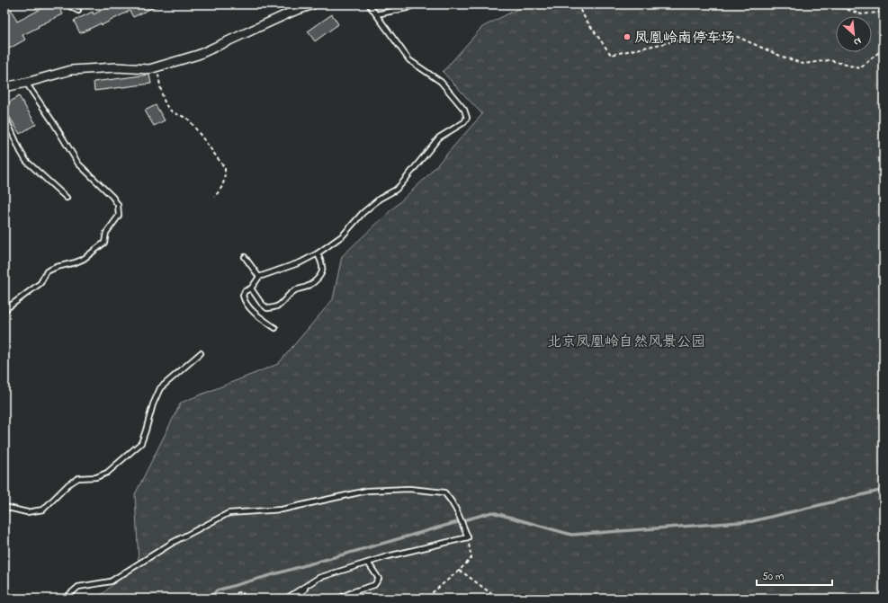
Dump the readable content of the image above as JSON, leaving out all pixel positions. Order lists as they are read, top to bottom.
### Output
{
  "parks": ["北京凤凰岭自然风景公园"],
  "places": ["凤凰岭南停车场"],
  "scale_bar": "50 m",
  "north": "bottom right"
}
